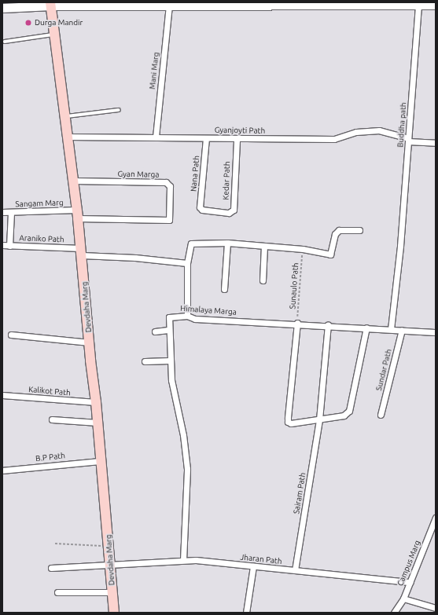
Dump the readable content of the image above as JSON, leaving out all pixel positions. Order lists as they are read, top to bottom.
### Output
{
  "streets": {
    "main road": ["Devdaha Marg"],
    "street": [
      "Mani Marg",
      "Buddha path",
      "Gyanjoyti Path",
      "Nana Path",
      "Gyan Marga",
      "Kedar Path",
      "Sangam Marg",
      "Araniko Path",
      "Himalaya Marga",
      "Sundar Path",
      "Kalikot Path",
      "B.P Path",
      "Sairam Path",
      "Jharan Path",
      "Campus Marg"
    ],
    "path": ["Sunaulo Path"]
  },
  "crossings": [
    ["Mani Marg", "Gyanjoyti Path"],
    ["Buddha path", "Gyanjoyti Path"],
    ["Buddha path", "Himalaya Marga"],
    ["Gyanjoyti Path", "Nana Path"],
    ["Gyanjoyti Path", "Kedar Path"],
    ["Gyanjoyti Path", "Devdaha Marg"],
    ["Nana Path", "Kedar Path"],
    ["Gyan Marga", "Sangam Marg"],
    ["Gyan Marga", "Devdaha Marg"],
    ["Sangam Marg", "Devdaha Marg"],
    ["Araniko Path", "Devdaha Marg"],
    ["Sunaulo Path", "Himalaya Marga"],
    ["Devdaha Marg", "Kalikot Path"],
    ["Devdaha Marg", "B.P Path"],
    ["Devdaha Marg", "Jharan Path"],
    ["Himalaya Marga", "Sundar Path"],
    ["Himalaya Marga", "Sairam Path"],
    ["Himalaya Marga", "Jharan Path"],
    ["Sairam Path", "Jharan Path"],
    ["Jharan Path", "Campus Marg"]
  ],
  "places": ["Durga Mandir"]
}
